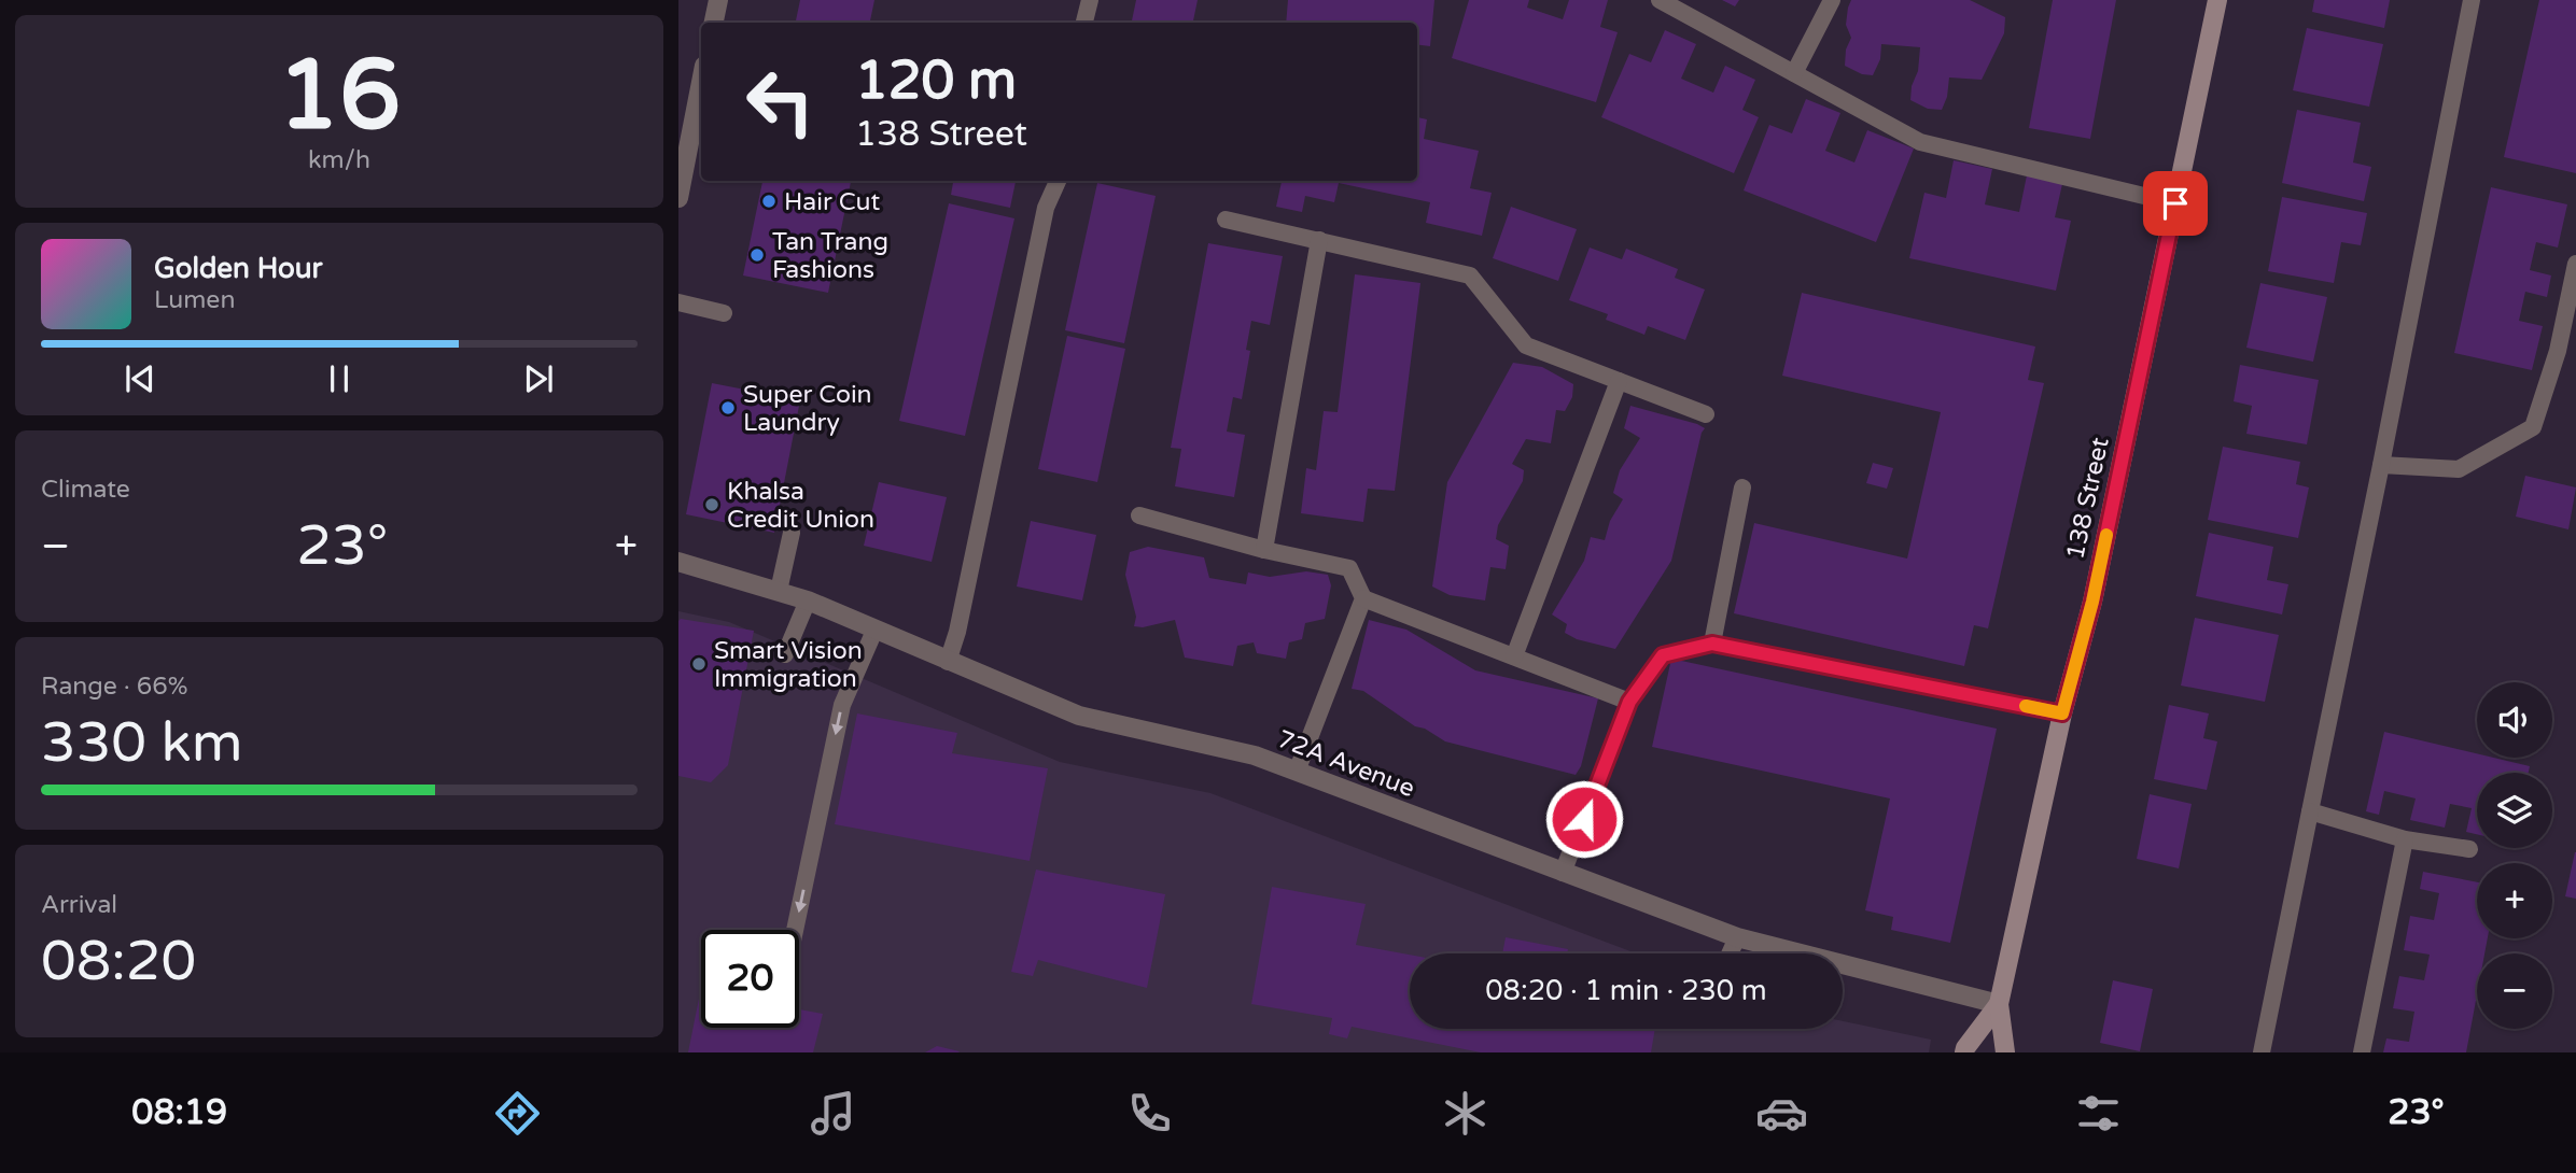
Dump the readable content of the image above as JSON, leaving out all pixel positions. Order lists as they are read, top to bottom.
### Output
{
  "streets": {
    "main road": ["138 Street"],
    "street": ["72A Avenue"]
  },
  "crossings": [
    ["138 Street", "72A Avenue"]
  ],
  "places": [
    "Hair Cut",
    "Tan Trang Fashions",
    "Super Coin Laundry",
    "Khalsa Credit Union",
    "Smart Vision Immigration"
  ],
  "page": {
    "tile": [
      ["16", "km/h"],
      "Climate",
      ["Range · 66%", "330 km"],
      ["Arrival", "08:20"]
    ],
    "turn": ["120 m", "138 Street"],
    "song": ["Golden Hour", "Lumen"],
    "heat": ["−", "23°", "+"],
    "map_buttons": ["+", "−"],
    "limit": "20",
    "trip": "08:20 · 1 min · 230 m",
    "tabs": ["08:19", "23°"]
  }
}
